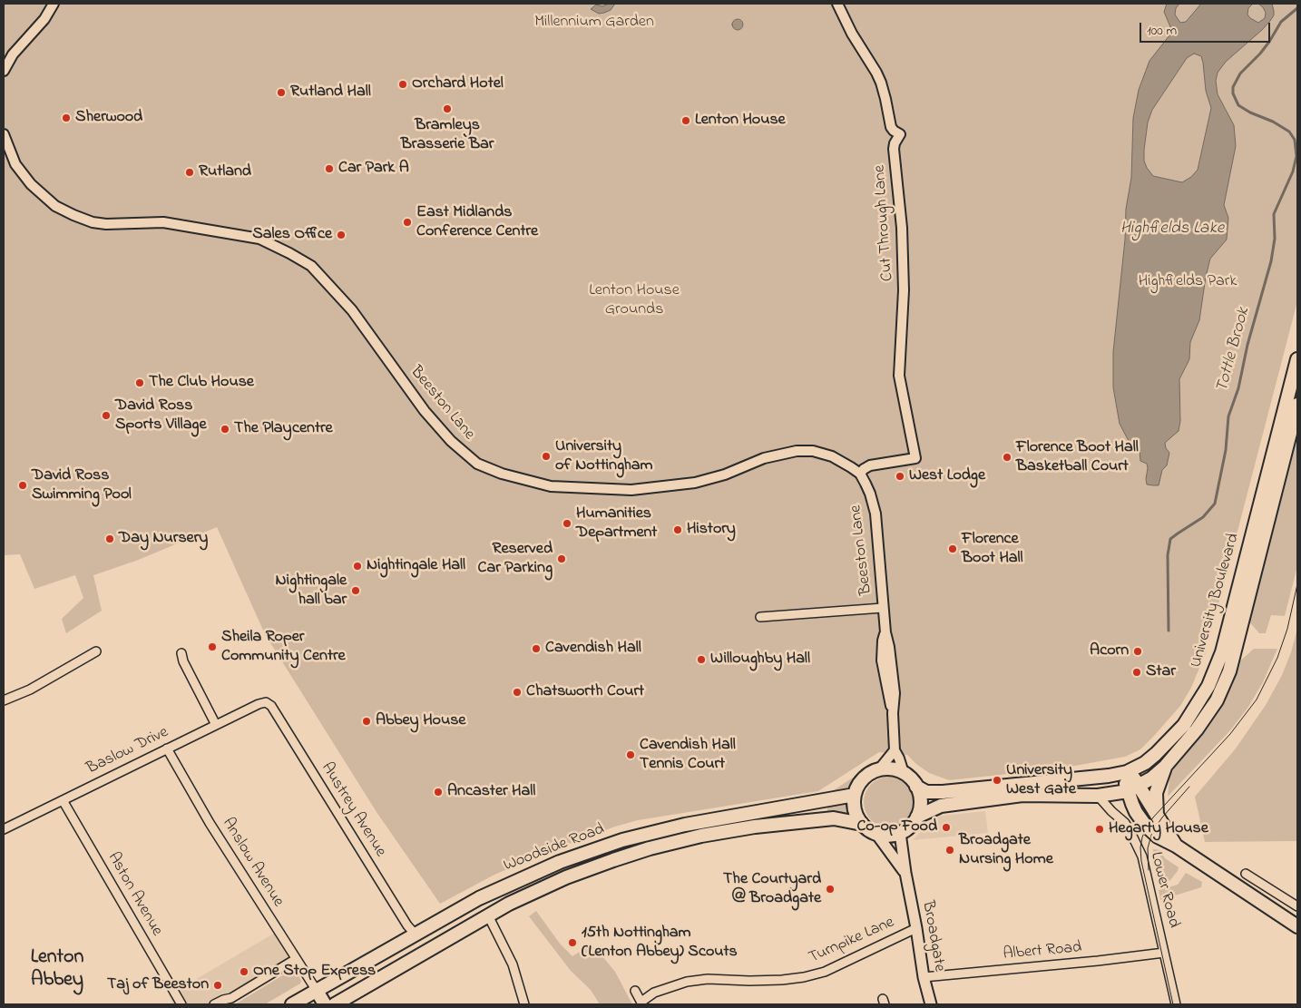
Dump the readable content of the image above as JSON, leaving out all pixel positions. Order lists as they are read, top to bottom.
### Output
{
  "streets": {
    "main road": ["University Boulevard", "Woodside Road", "Broadgate"],
    "street": [
      "Cut Through Lane",
      "Beeston Lane",
      "Baslow Drive",
      "Austrey Avenue",
      "Anslow Avenue",
      "Lower Road",
      "Aston Avenue",
      "Turnpike Lane",
      "Albert Road"
    ]
  },
  "crossings": [
    ["Cut Through Lane", "Beeston Lane"],
    ["Beeston Lane", "University Boulevard"],
    ["Beeston Lane", "Woodside Road"],
    ["Beeston Lane", "Broadgate"],
    ["University Boulevard", "Woodside Road"],
    ["University Boulevard", "Lower Road"],
    ["University Boulevard", "Broadgate"],
    ["Baslow Drive", "Austrey Avenue"],
    ["Baslow Drive", "Anslow Avenue"],
    ["Baslow Drive", "Aston Avenue"],
    ["Austrey Avenue", "Woodside Road"],
    ["Woodside Road", "Anslow Avenue"],
    ["Woodside Road", "Broadgate"],
    ["Lower Road", "Albert Road"],
    ["Broadgate", "Turnpike Lane"],
    ["Broadgate", "Albert Road"]
  ],
  "districts": ["Lenton Abbey"],
  "water": ["Highfields Lake", "Tottle Brook"],
  "parks": ["Millennium Garden", "Highfields Park", "Lenton House Grounds"],
  "places": [
    "Orchard Hotel",
    "Rutland Hall",
    "Bramleys Brasserie Bar",
    "Sherwood",
    "Lenton House",
    "Car Park A",
    "Rutland",
    "East Midlands Conference Centre",
    "Sales Office",
    "The Club House",
    "David Ross Sports Village",
    "The Playcentre",
    "University of Nottingham",
    "Florence Boot Hall Basketball Court",
    "West Lodge",
    "David Ross Swimming Pool",
    "Humanities Department",
    "History",
    "Day Nursery",
    "Florence Boot Hall",
    "Reserved Car Parking",
    "Nightingale Hall",
    "Nightingale hall bar",
    "Sheila Roper Community Centre",
    "Cavendish Hall",
    "Acorn",
    "Willoughby Hall",
    "Star",
    "Chatsworth Court",
    "Abbey House",
    "Cavendish Hall Tennis Court",
    "University West Gate",
    "Ancaster Hall",
    "Co-op Food",
    "Hegarty House",
    "Broadgate Nursing Home",
    "The Courtyard @ Broadgate",
    "15th Nottingham (Lenton Abbey) Scouts",
    "One Stop Express",
    "Taj of Beeston"
  ],
  "scale_bar": "100 m"
}
